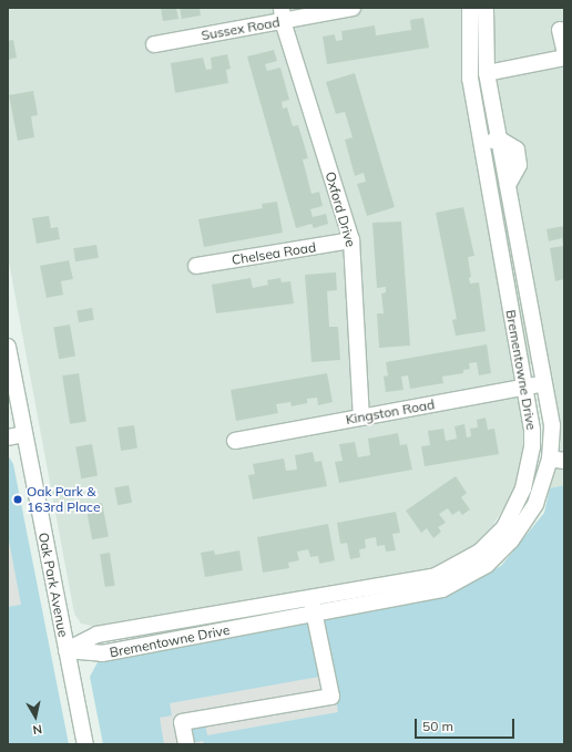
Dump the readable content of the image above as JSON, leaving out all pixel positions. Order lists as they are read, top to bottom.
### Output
{
  "streets": {
    "street": [
      "Sussex Road",
      "Oxford Drive",
      "Chelsea Road",
      "Brementowne Drive",
      "Kingston Road",
      "Oak Park Avenue"
    ]
  },
  "crossings": [
    ["Sussex Road", "Oxford Drive"],
    ["Oxford Drive", "Chelsea Road"],
    ["Oxford Drive", "Kingston Road"],
    ["Brementowne Drive", "Kingston Road"],
    ["Brementowne Drive", "Oak Park Avenue"]
  ],
  "places": ["Oak Park & 163rd Place"],
  "scale_bar": "50 m",
  "north": "bottom"
}
